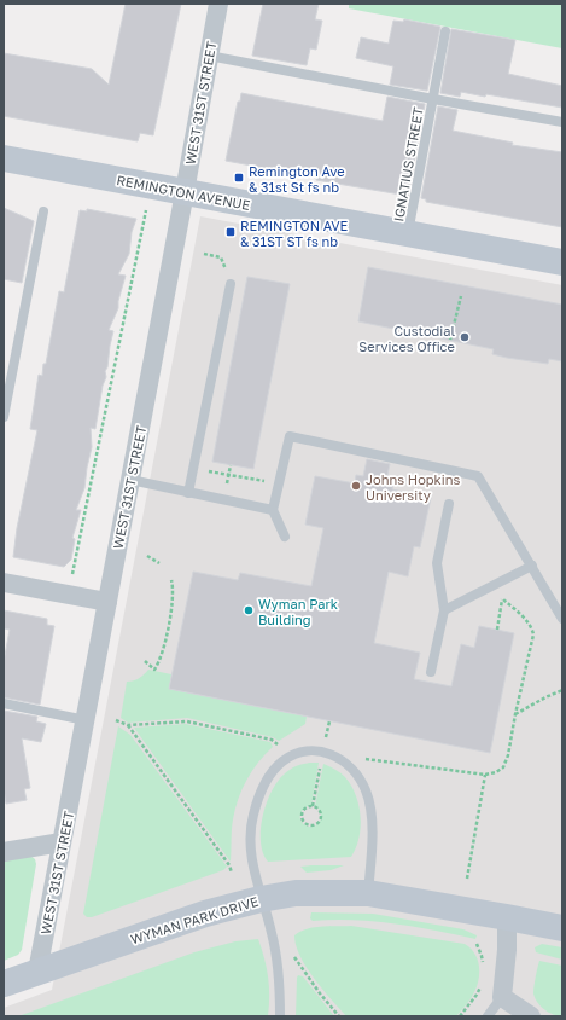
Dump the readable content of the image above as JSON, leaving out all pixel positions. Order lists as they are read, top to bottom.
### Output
{
  "streets": {
    "street": ["WEST 31ST STREET", "REMINGTON AVENUE", "WYMAN PARK DRIVE"],
    "lane": ["IGNATIUS STREET"]
  },
  "crossings": [
    ["WEST 31ST STREET", "REMINGTON AVENUE"],
    ["WEST 31ST STREET", "WYMAN PARK DRIVE"],
    ["IGNATIUS STREET", "REMINGTON AVENUE"]
  ],
  "places": {
    "transit": ["Remington Ave & 31st St fs nb", "REMINGTON AVE & 31ST ST fs nb"],
    "other": ["Custodial Services Office", "Johns Hopkins University", "Wyman Park Building"]
  }
}
